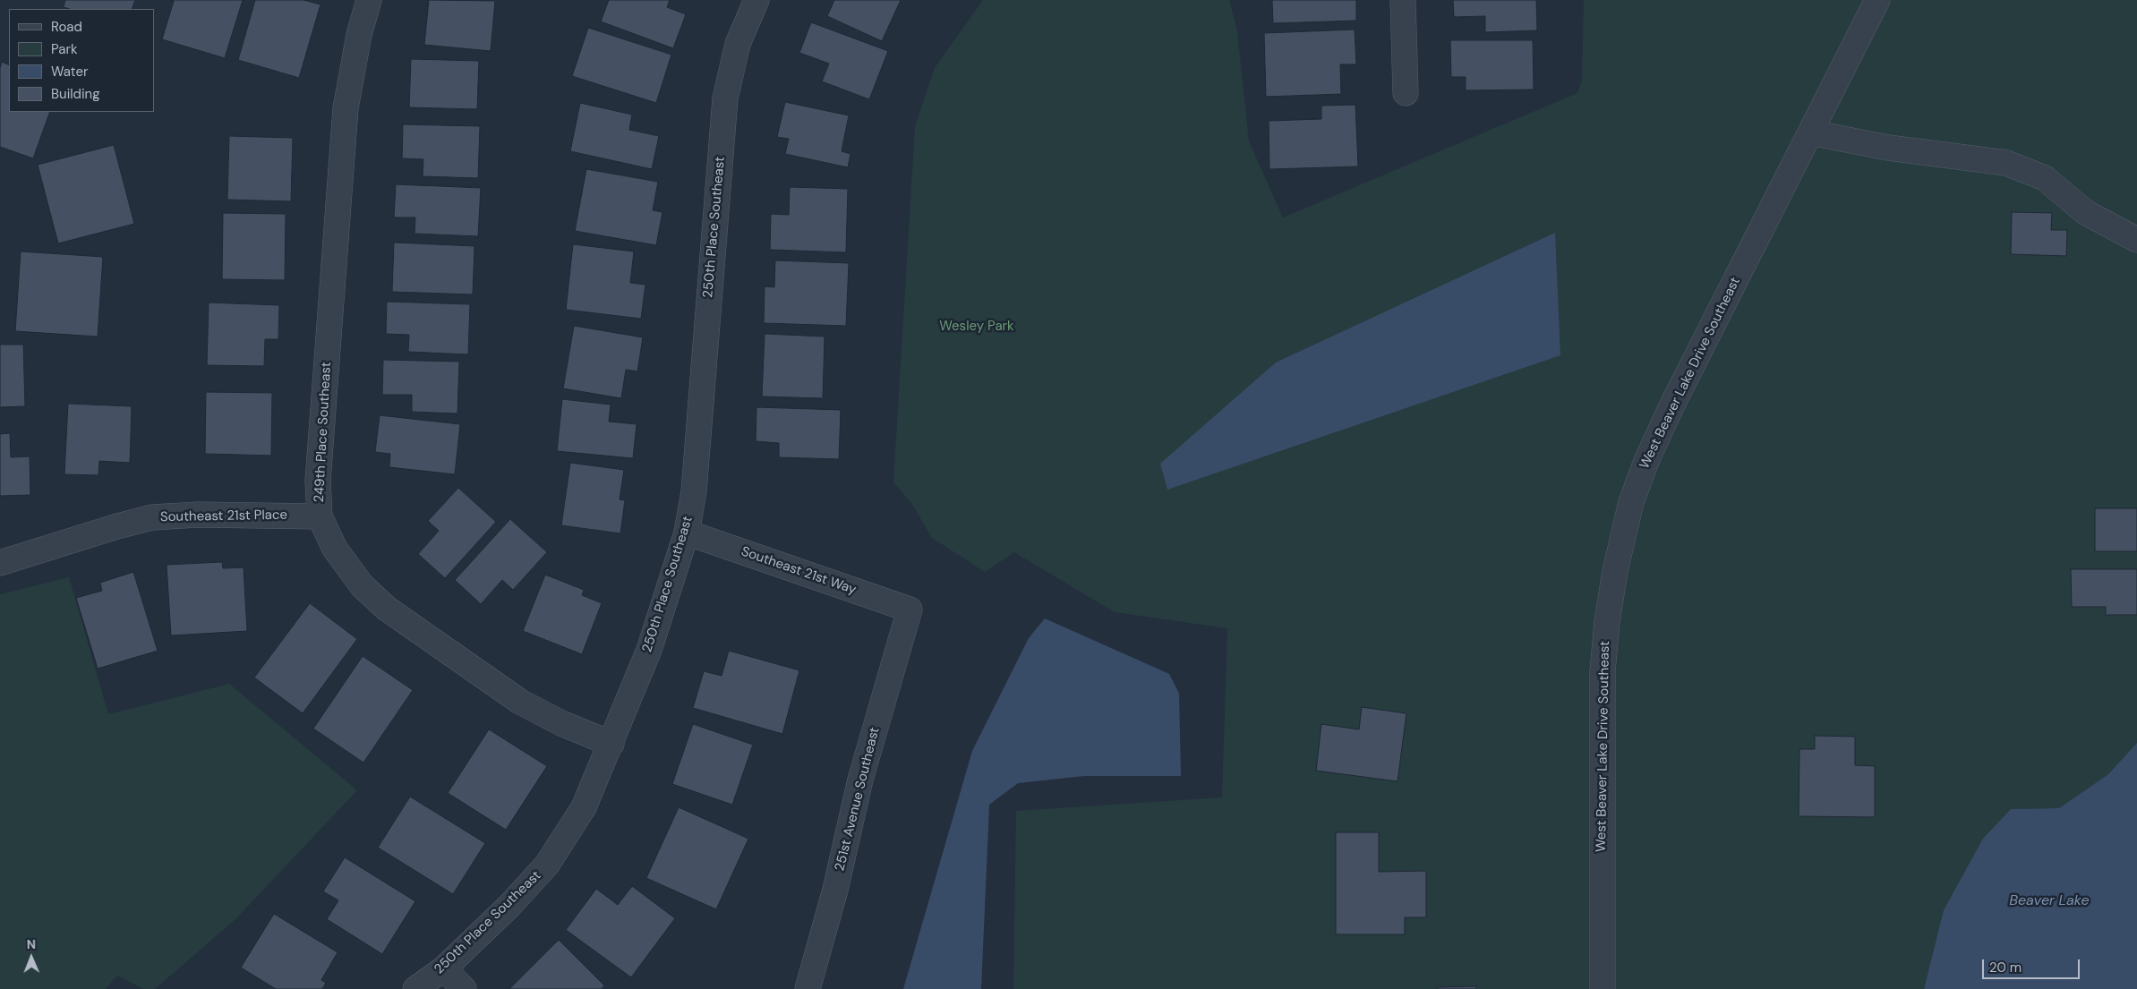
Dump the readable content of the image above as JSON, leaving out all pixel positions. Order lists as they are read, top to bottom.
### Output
{
  "streets": {
    "street": [
      "250th Place Southeast",
      "West Beaver Lake Drive Southeast",
      "249th Place Southeast",
      "Southeast 21st Place",
      "Southeast 21st Way",
      "251st Avenue Southeast"
    ]
  },
  "crossings": [
    ["250th Place Southeast", "249th Place Southeast"],
    ["250th Place Southeast", "Southeast 21st Way"],
    ["249th Place Southeast", "Southeast 21st Place"],
    ["Southeast 21st Way", "251st Avenue Southeast"]
  ],
  "water": ["Beaver Lake"],
  "parks": ["Wesley Park"],
  "legend": [
    "Road",
    "Park",
    "Water",
    "Building"
  ],
  "scale_bar": "20 m",
  "north": "top"
}
